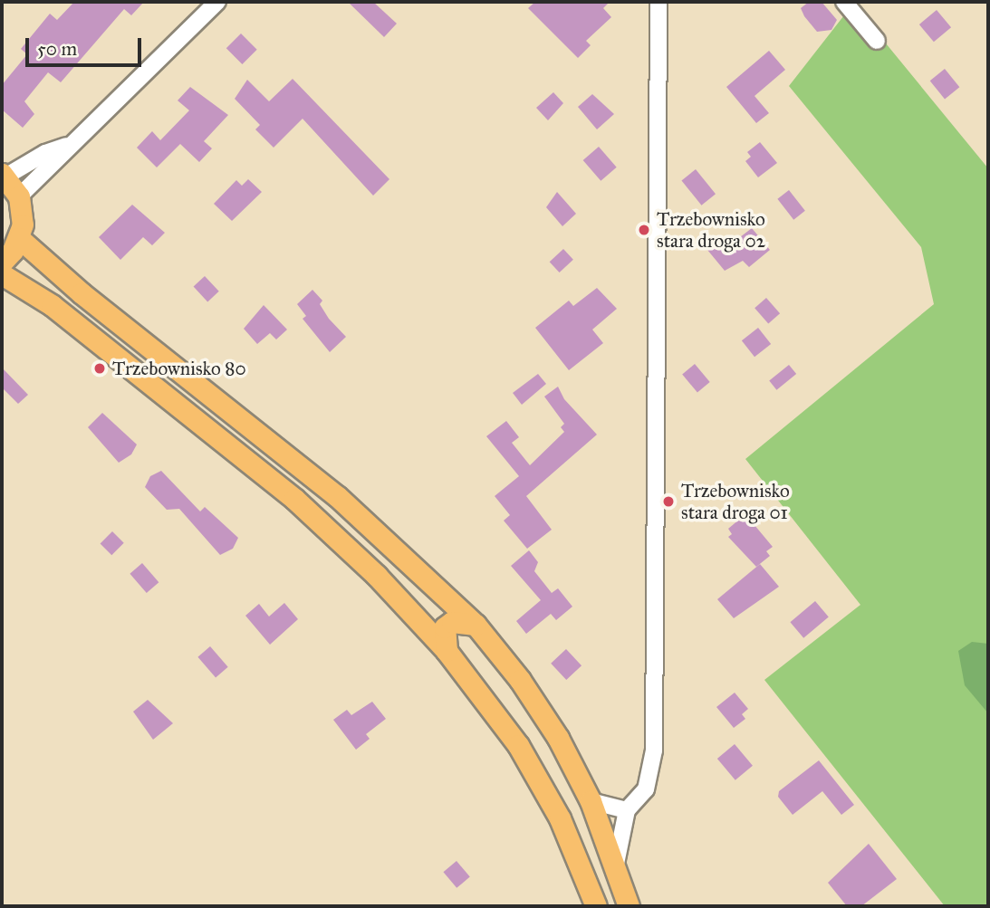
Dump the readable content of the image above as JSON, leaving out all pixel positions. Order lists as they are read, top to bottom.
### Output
{
  "places": ["Trzebownisko stara droga 02", "Trzebownisko 80", "Trzebownisko stara droga 01"],
  "scale_bar": "50 m"
}
